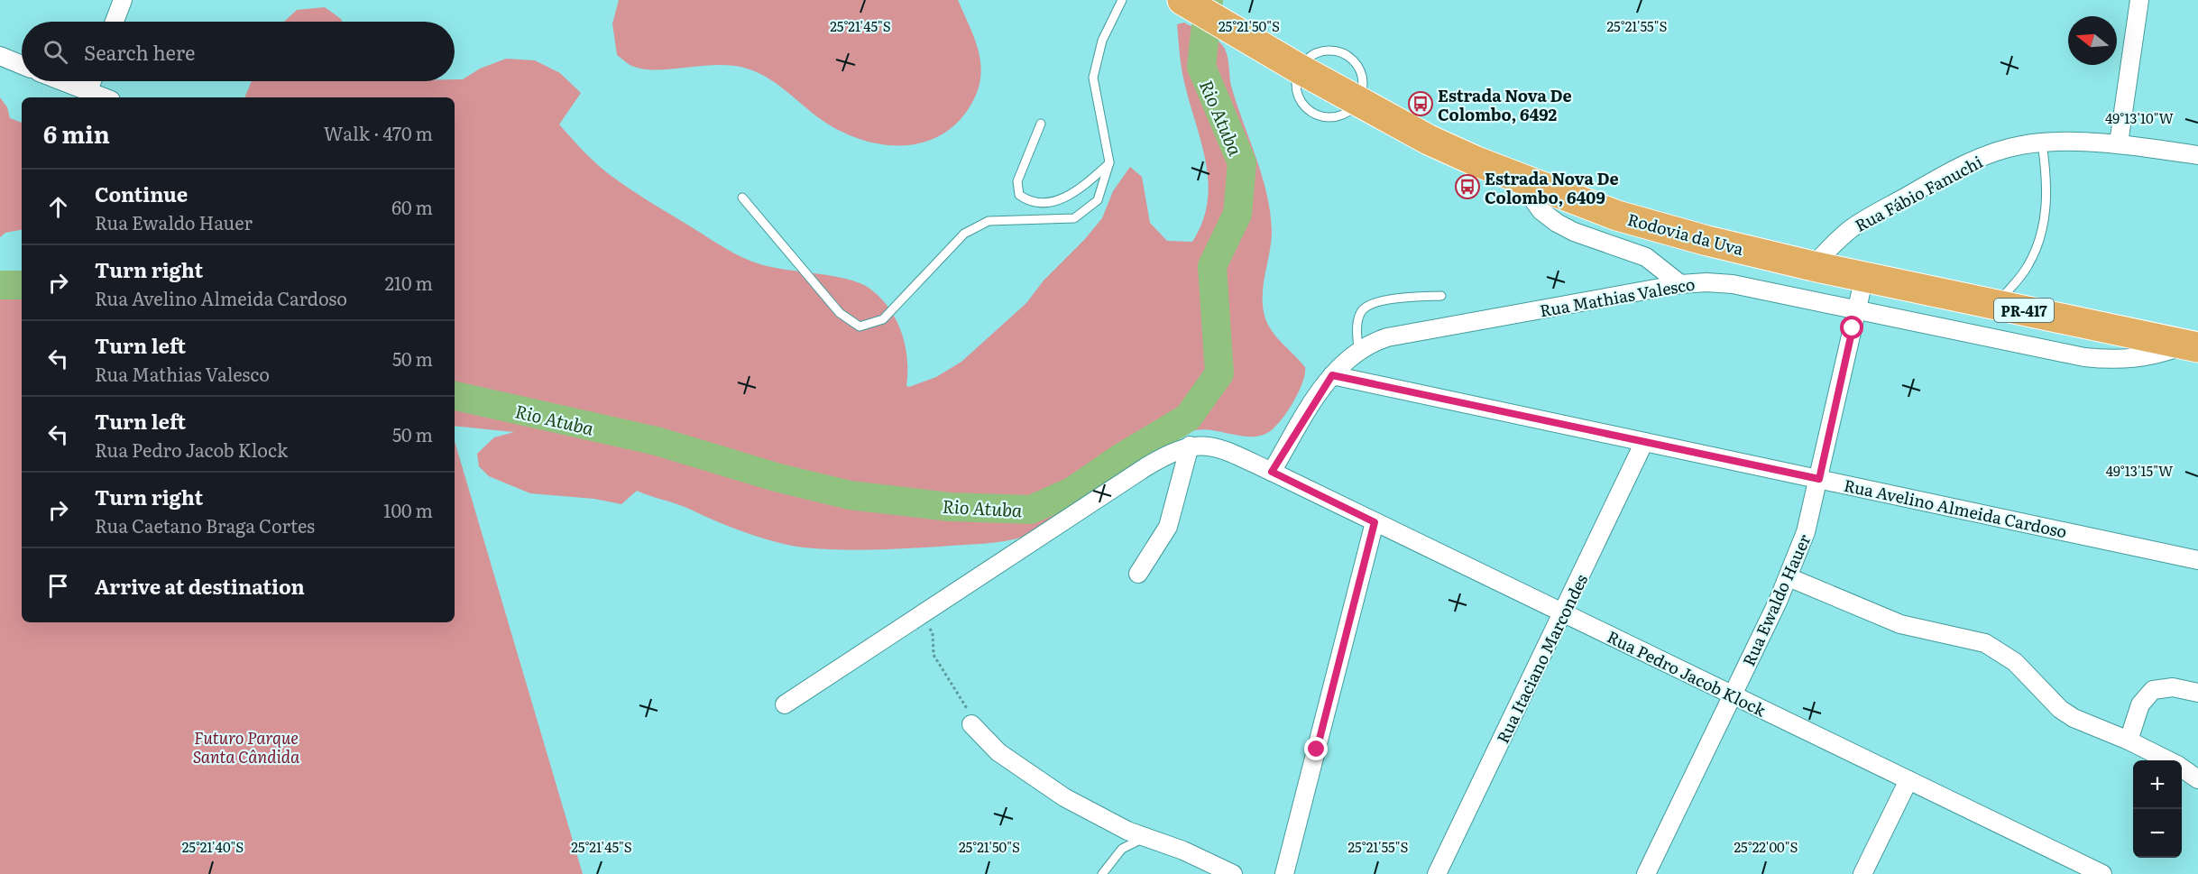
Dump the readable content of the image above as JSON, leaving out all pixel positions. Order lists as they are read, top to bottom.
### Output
{
  "streets": {
    "highway": ["Rodovia da Uva", "PR-417"],
    "street": [
      "Rua Fábio Fanuchi",
      "Rua Mathias Valesco",
      "Rua Avelino Almeida Cardoso",
      "Rua Ewaldo Hauer",
      "Rua Itaciano Marcondes",
      "Rua Pedro Jacob Klock"
    ]
  },
  "crossings": [
    ["Rua Fábio Fanuchi", "Rodovia da Uva"],
    ["Rodovia da Uva", "Rua Mathias Valesco"],
    ["Rodovia da Uva", "Rua Ewaldo Hauer"],
    ["Rua Mathias Valesco", "Rua Avelino Almeida Cardoso"],
    ["Rua Mathias Valesco", "Rua Ewaldo Hauer"],
    ["Rua Mathias Valesco", "Rua Pedro Jacob Klock"],
    ["Rua Avelino Almeida Cardoso", "Rua Ewaldo Hauer"],
    ["Rua Avelino Almeida Cardoso", "Rua Itaciano Marcondes"],
    ["Rua Ewaldo Hauer", "Rua Pedro Jacob Klock"],
    ["Rua Itaciano Marcondes", "Rua Pedro Jacob Klock"]
  ],
  "water": ["Rio Atuba"],
  "parks": ["Futuro Parque Santa Cândida"],
  "places": {
    "bus stop": ["Estrada Nova De Colombo, 6492", "Estrada Nova De Colombo, 6409"]
  },
  "north": "left",
  "page": {
    "search": "Search here",
    "heading": ["6 min", "Walk · 470 m"],
    "list": [
      ["Continue", "Rua Ewaldo Hauer", "60 m"],
      ["Turn right", "Rua Avelino Almeida Cardoso", "210 m"],
      ["Turn left", "Rua Mathias Valesco", "50 m"],
      ["Turn left", "Rua Pedro Jacob Klock", "50 m"],
      ["Turn right", "Rua Caetano Braga Cortes", "100 m"],
      "Arrive at destination"
    ],
    "map_buttons": ["+", "−"]
  },
  "coordinates": [
    "25°21'45\"S",
    "25°21'50\"S",
    "25°21'55\"S",
    "49°13'10\"W",
    "49°13'15\"W",
    "25°21'40\"S",
    "25°22'00\"S"
  ]
}
